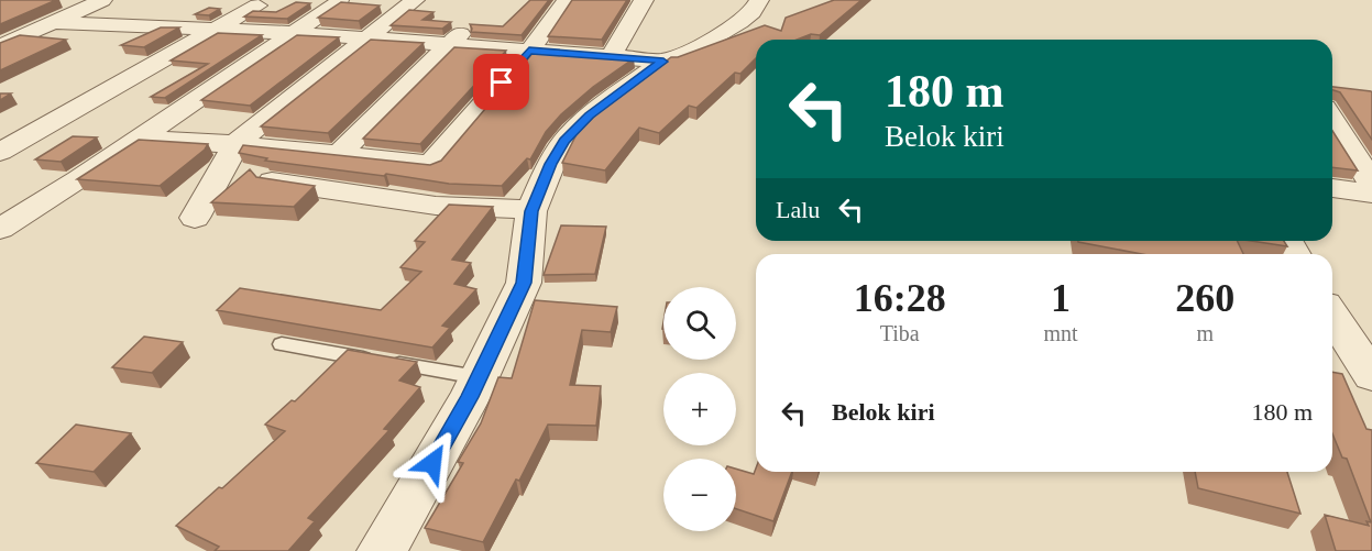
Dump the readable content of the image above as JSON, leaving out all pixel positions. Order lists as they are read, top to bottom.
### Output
{
  "page": {
    "turn": ["180 m", "Belok kiri"],
    "then": "Lalu",
    "eta": [
      "16:28",
      "Tiba",
      "1",
      "mnt",
      "260",
      "m"
    ],
    "map_buttons": ["+", "−"],
    "list": [
      {
        "name": "Belok kiri",
        "value": "180 m"
      }
    ]
  }
}
